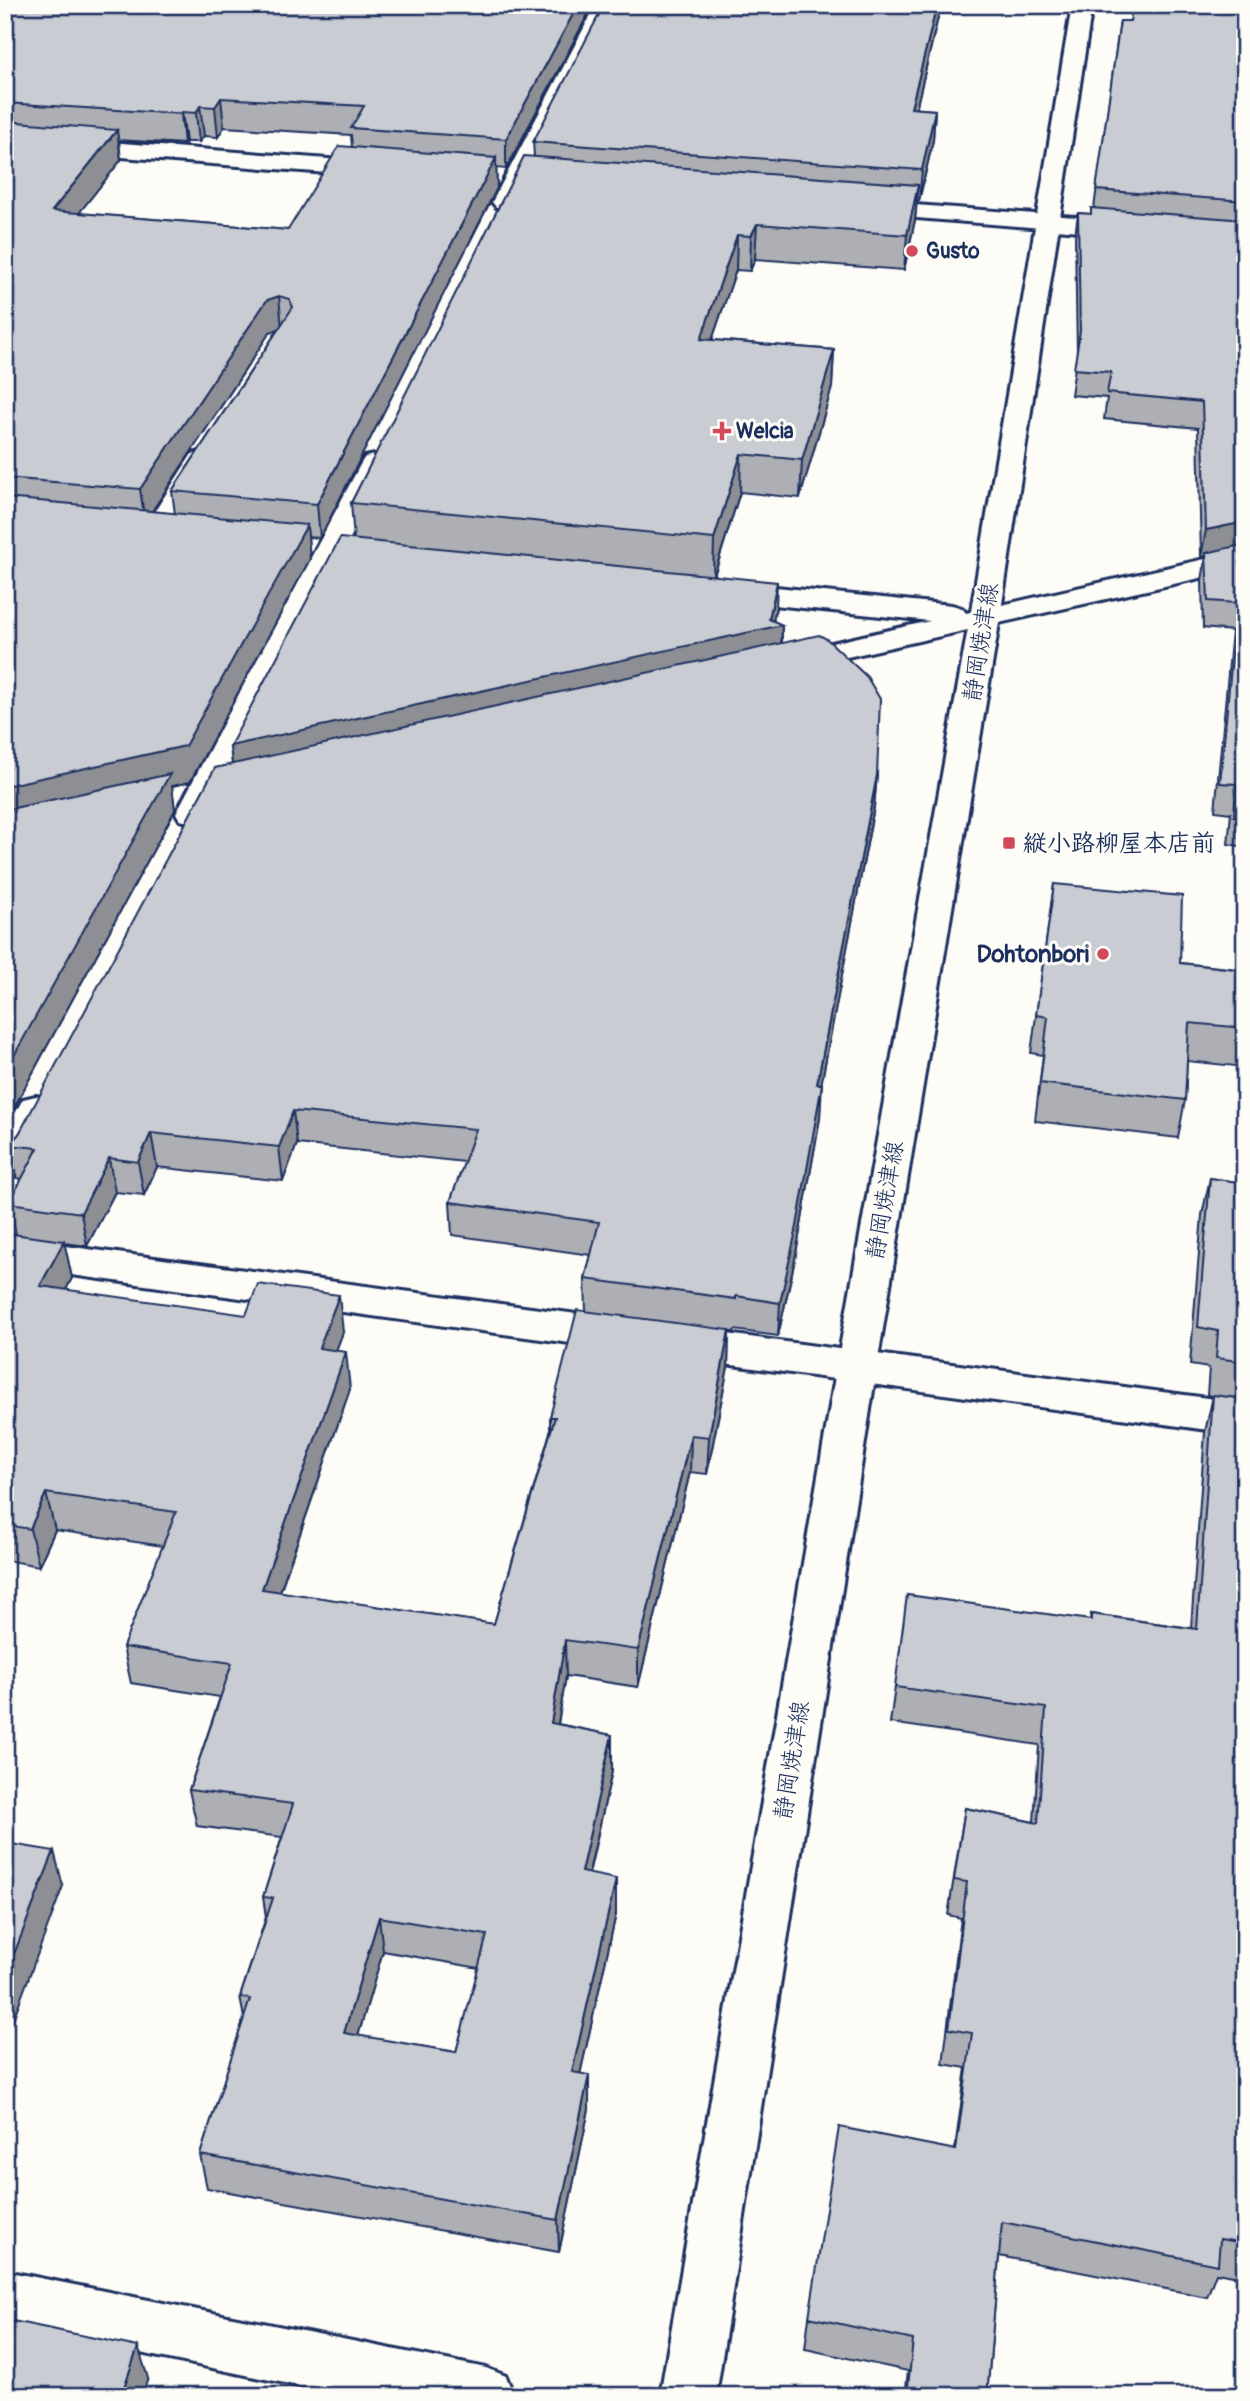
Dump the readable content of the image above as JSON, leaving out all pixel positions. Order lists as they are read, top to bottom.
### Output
{
  "streets": {
    "street": ["静岡焼津線"]
  },
  "places": {
    "other": ["Gusto", "Dohtonbori"],
    "health": ["Welcia"],
    "transit": ["縦小路柳屋本店前"]
  }
}
